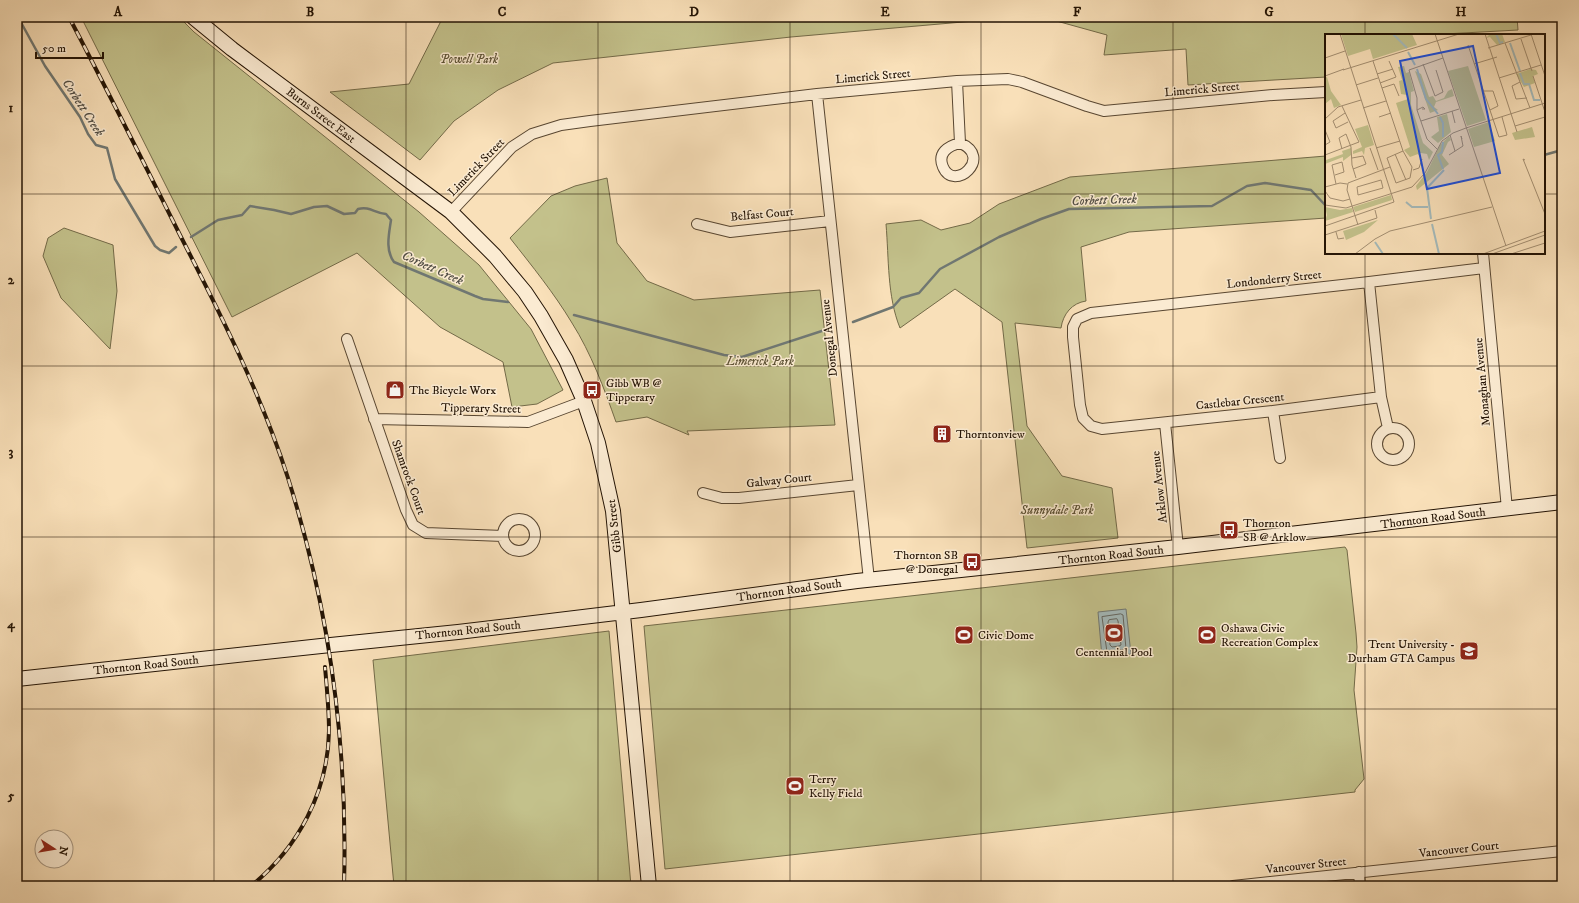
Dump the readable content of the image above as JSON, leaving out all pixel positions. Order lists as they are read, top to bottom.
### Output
{
  "streets": {
    "main road": ["Burns Street East", "Thornton Road South", "Gibb Street"],
    "street": [
      "Limerick Street",
      "Belfast Court",
      "Londonderry Street",
      "Donegal Avenue",
      "Monaghan Avenue",
      "Castlebar Crescent",
      "Tipperary Street",
      "Shamrock Court",
      "Galway Court",
      "Arklow Avenue",
      "Vancouver Court",
      "Vancouver Street"
    ]
  },
  "crossings": [
    ["Limerick Street", "Burns Street East"],
    ["Limerick Street", "Donegal Avenue"],
    ["Limerick Street", "Gibb Street"],
    ["Burns Street East", "Gibb Street"],
    ["Belfast Court", "Donegal Avenue"],
    ["Londonderry Street", "Monaghan Avenue"],
    ["Londonderry Street", "Castlebar Crescent"],
    ["Donegal Avenue", "Galway Court"],
    ["Donegal Avenue", "Thornton Road South"],
    ["Monaghan Avenue", "Thornton Road South"],
    ["Castlebar Crescent", "Arklow Avenue"],
    ["Tipperary Street", "Shamrock Court"],
    ["Tipperary Street", "Gibb Street"],
    ["Arklow Avenue", "Thornton Road South"],
    ["Thornton Road South", "Gibb Street"],
    ["Vancouver Court", "Vancouver Street"]
  ],
  "water": ["Corbett Creek"],
  "parks": ["Powell Park", "Limerick Park", "Sunnydale Park"],
  "places": {
    "shop": ["The Bicycle Worx"],
    "bus stop": ["Gibb WB @ Tipperary", "Thornton SB @ Arklow", "Thornton SB @ Donegal"],
    "building": ["Thorntonview"],
    "sports": [
      "Centennial Pool",
      "Civic Dome",
      "Oshawa Civic Recreation Complex",
      "Terry Kelly Field"
    ],
    "school or university": ["Trent University - Durham GTA Campus"]
  },
  "scale_bar": "50 m",
  "north": "right",
  "grid": {
    "columns": [
      "A",
      "B",
      "C",
      "D",
      "E",
      "F",
      "G",
      "H"
    ],
    "rows": [
      "1",
      "2",
      "3",
      "4",
      "5"
    ]
  }
}
